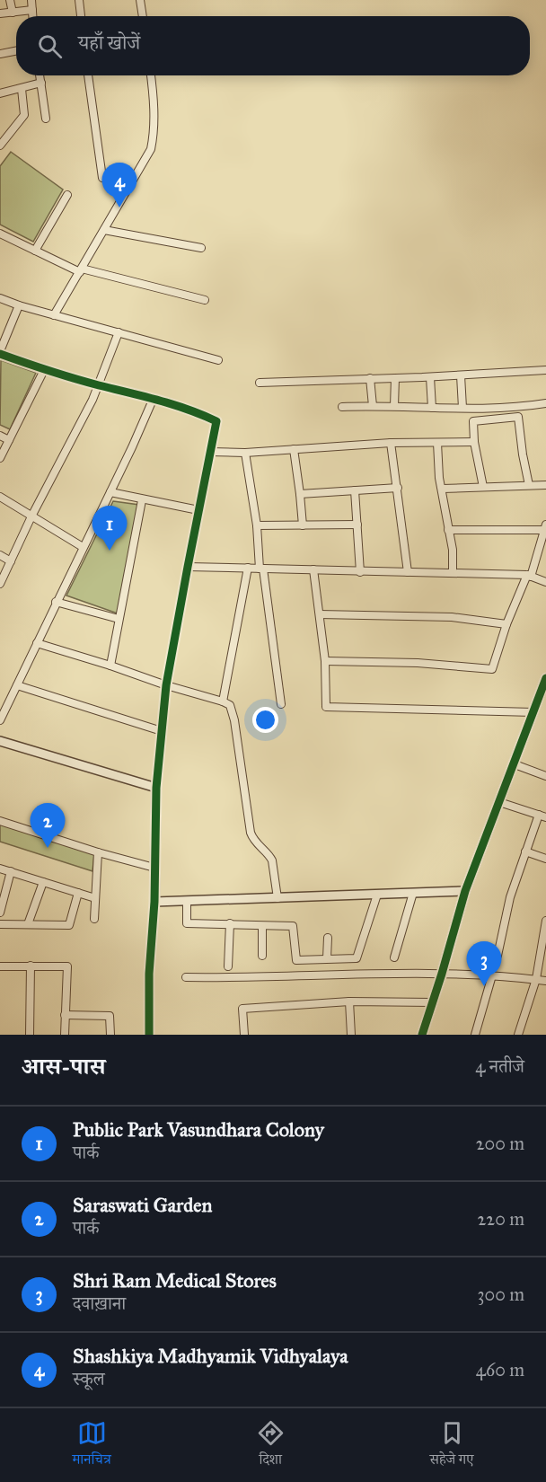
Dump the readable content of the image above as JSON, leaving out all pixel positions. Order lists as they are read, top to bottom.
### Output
{
  "page": {
    "search": "यहाँ खोजें",
    "pins": [
      "4",
      "1",
      "2",
      "3"
    ],
    "heading": ["आस-पास", "4 नतीजे"],
    "list": [
      {
        "mark": "1",
        "name": "Public Park Vasundhara Colony",
        "note": "पार्क",
        "value": "200 m"
      },
      {
        "mark": "2",
        "name": "Saraswati Garden",
        "note": "पार्क",
        "value": "220 m"
      },
      {
        "mark": "3",
        "name": "Shri Ram Medical Stores",
        "note": "दवाख़ाना",
        "value": "300 m"
      },
      {
        "mark": "4",
        "name": "Shashkiya Madhyamik Vidhyalaya",
        "note": "स्कूल",
        "value": "460 m"
      }
    ],
    "nav": ["मानचित्र", "दिशा", "सहेजे गए"]
  }
}
